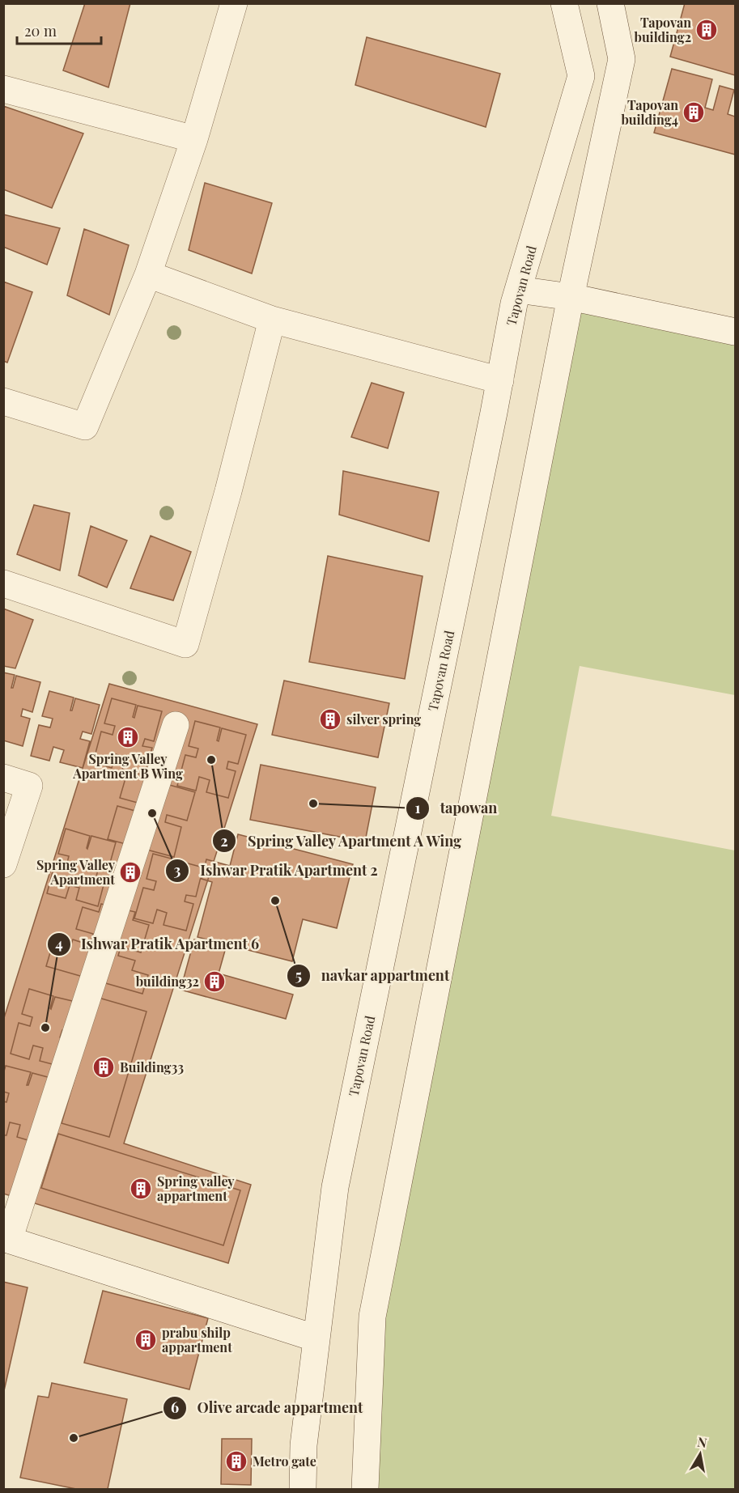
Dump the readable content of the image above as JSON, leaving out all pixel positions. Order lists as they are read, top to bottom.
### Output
{
  "streets": {
    "main road": ["Tapovan Road"]
  },
  "places": {
    "building": [
      "Tapovan building2",
      "Tapovan building4",
      "silver spring",
      "Spring Valley Apartment B Wing",
      "Spring Valley Apartment",
      "building32",
      "Building33",
      "Spring valley appartment",
      "prabu shilp appartment",
      "Metro gate"
    ],
    "other": [
      "Spring Valley Apartment A Wing",
      "tapowan",
      "Ishwar Pratik Apartment 2",
      "navkar appartment",
      "Ishwar Pratik Apartment 6",
      "Olive arcade appartment"
    ]
  },
  "scale_bar": "20 m",
  "north": "top"
}
